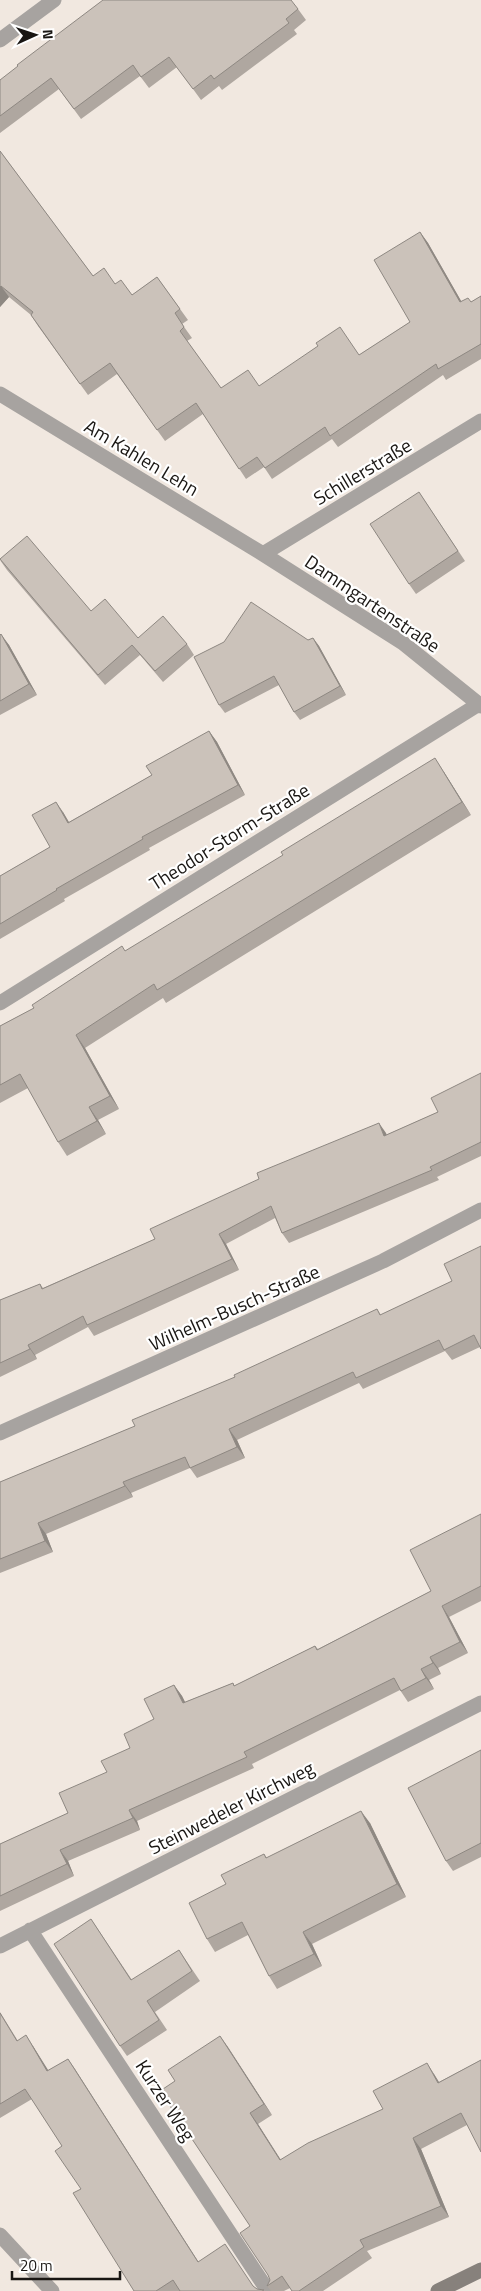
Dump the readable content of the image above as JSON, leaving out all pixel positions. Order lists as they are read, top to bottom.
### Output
{
  "streets": {
    "street": [
      "Am Kahlen Lehn",
      "Schillerstraße",
      "Dammgartenstraße",
      "Theodor-Storm-Straße",
      "Wilhelm-Busch-Straße",
      "Steinwedeler Kirchweg",
      "Kurzer Weg"
    ]
  },
  "crossings": [
    ["Am Kahlen Lehn", "Schillerstraße"],
    ["Am Kahlen Lehn", "Dammgartenstraße"],
    ["Schillerstraße", "Dammgartenstraße"],
    ["Dammgartenstraße", "Theodor-Storm-Straße"],
    ["Steinwedeler Kirchweg", "Kurzer Weg"]
  ],
  "scale_bar": "20 m",
  "north": "right"
}
